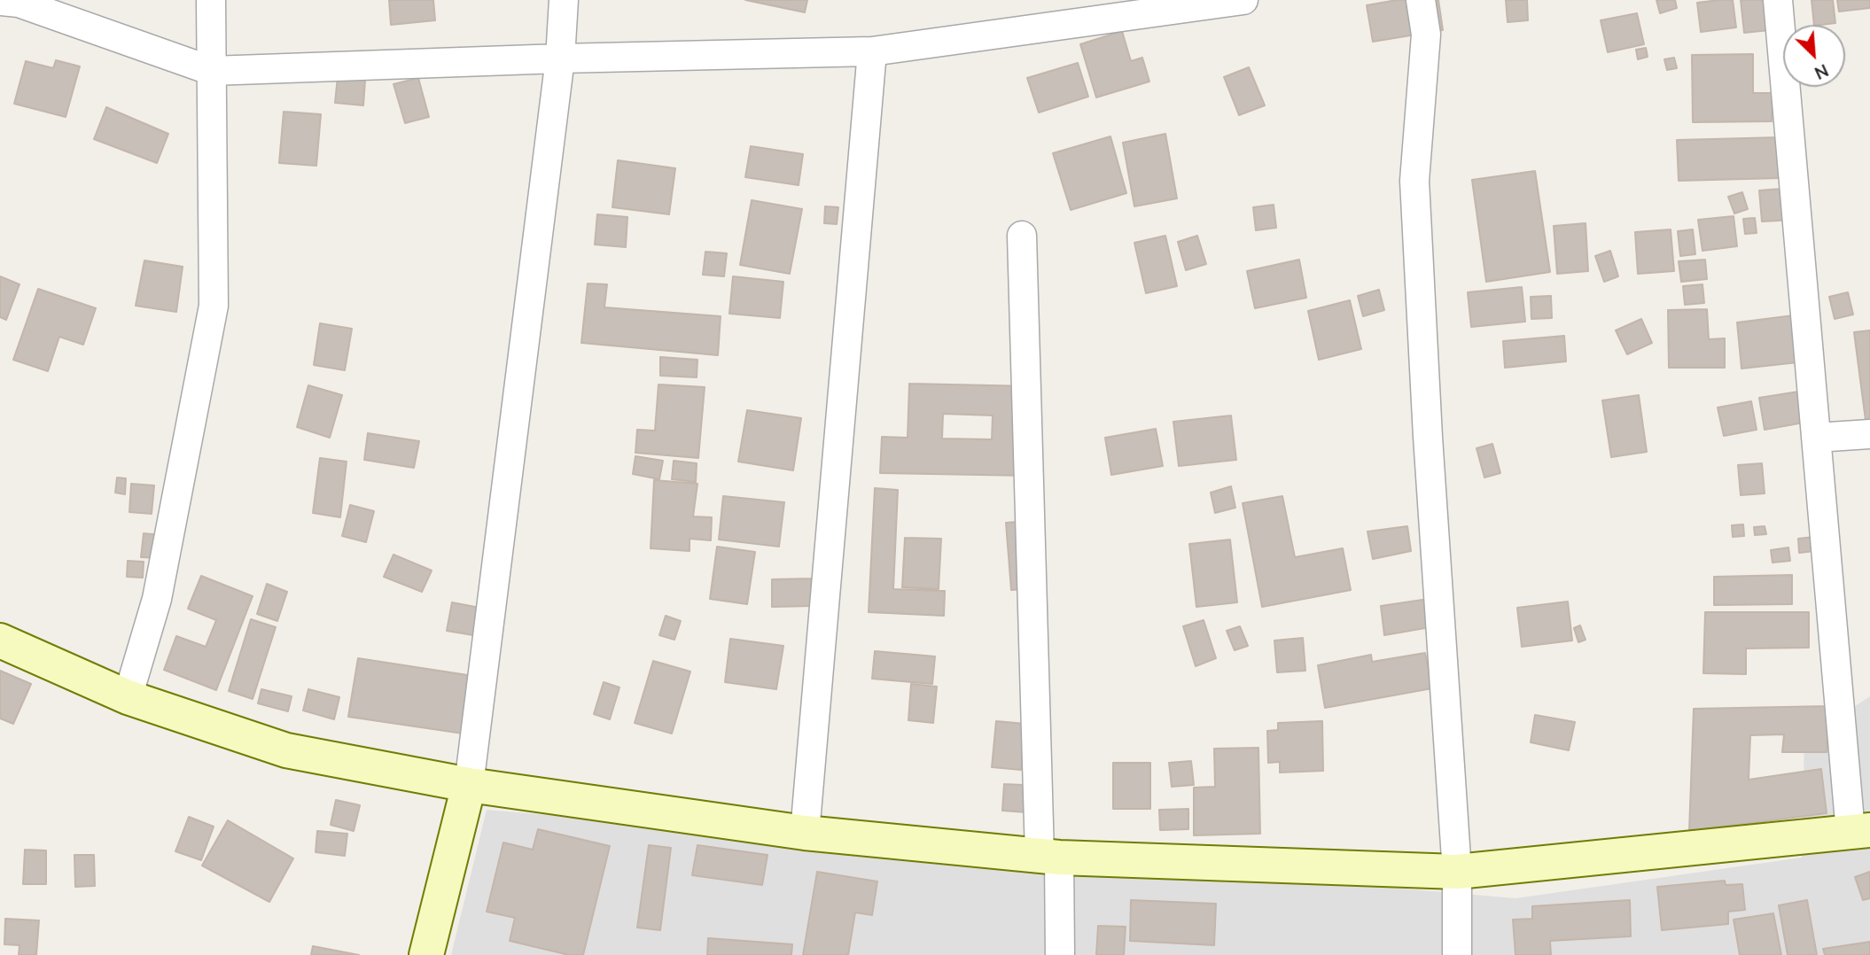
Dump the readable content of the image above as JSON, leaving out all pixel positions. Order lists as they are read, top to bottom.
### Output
{
  "north": "bottom right"
}
